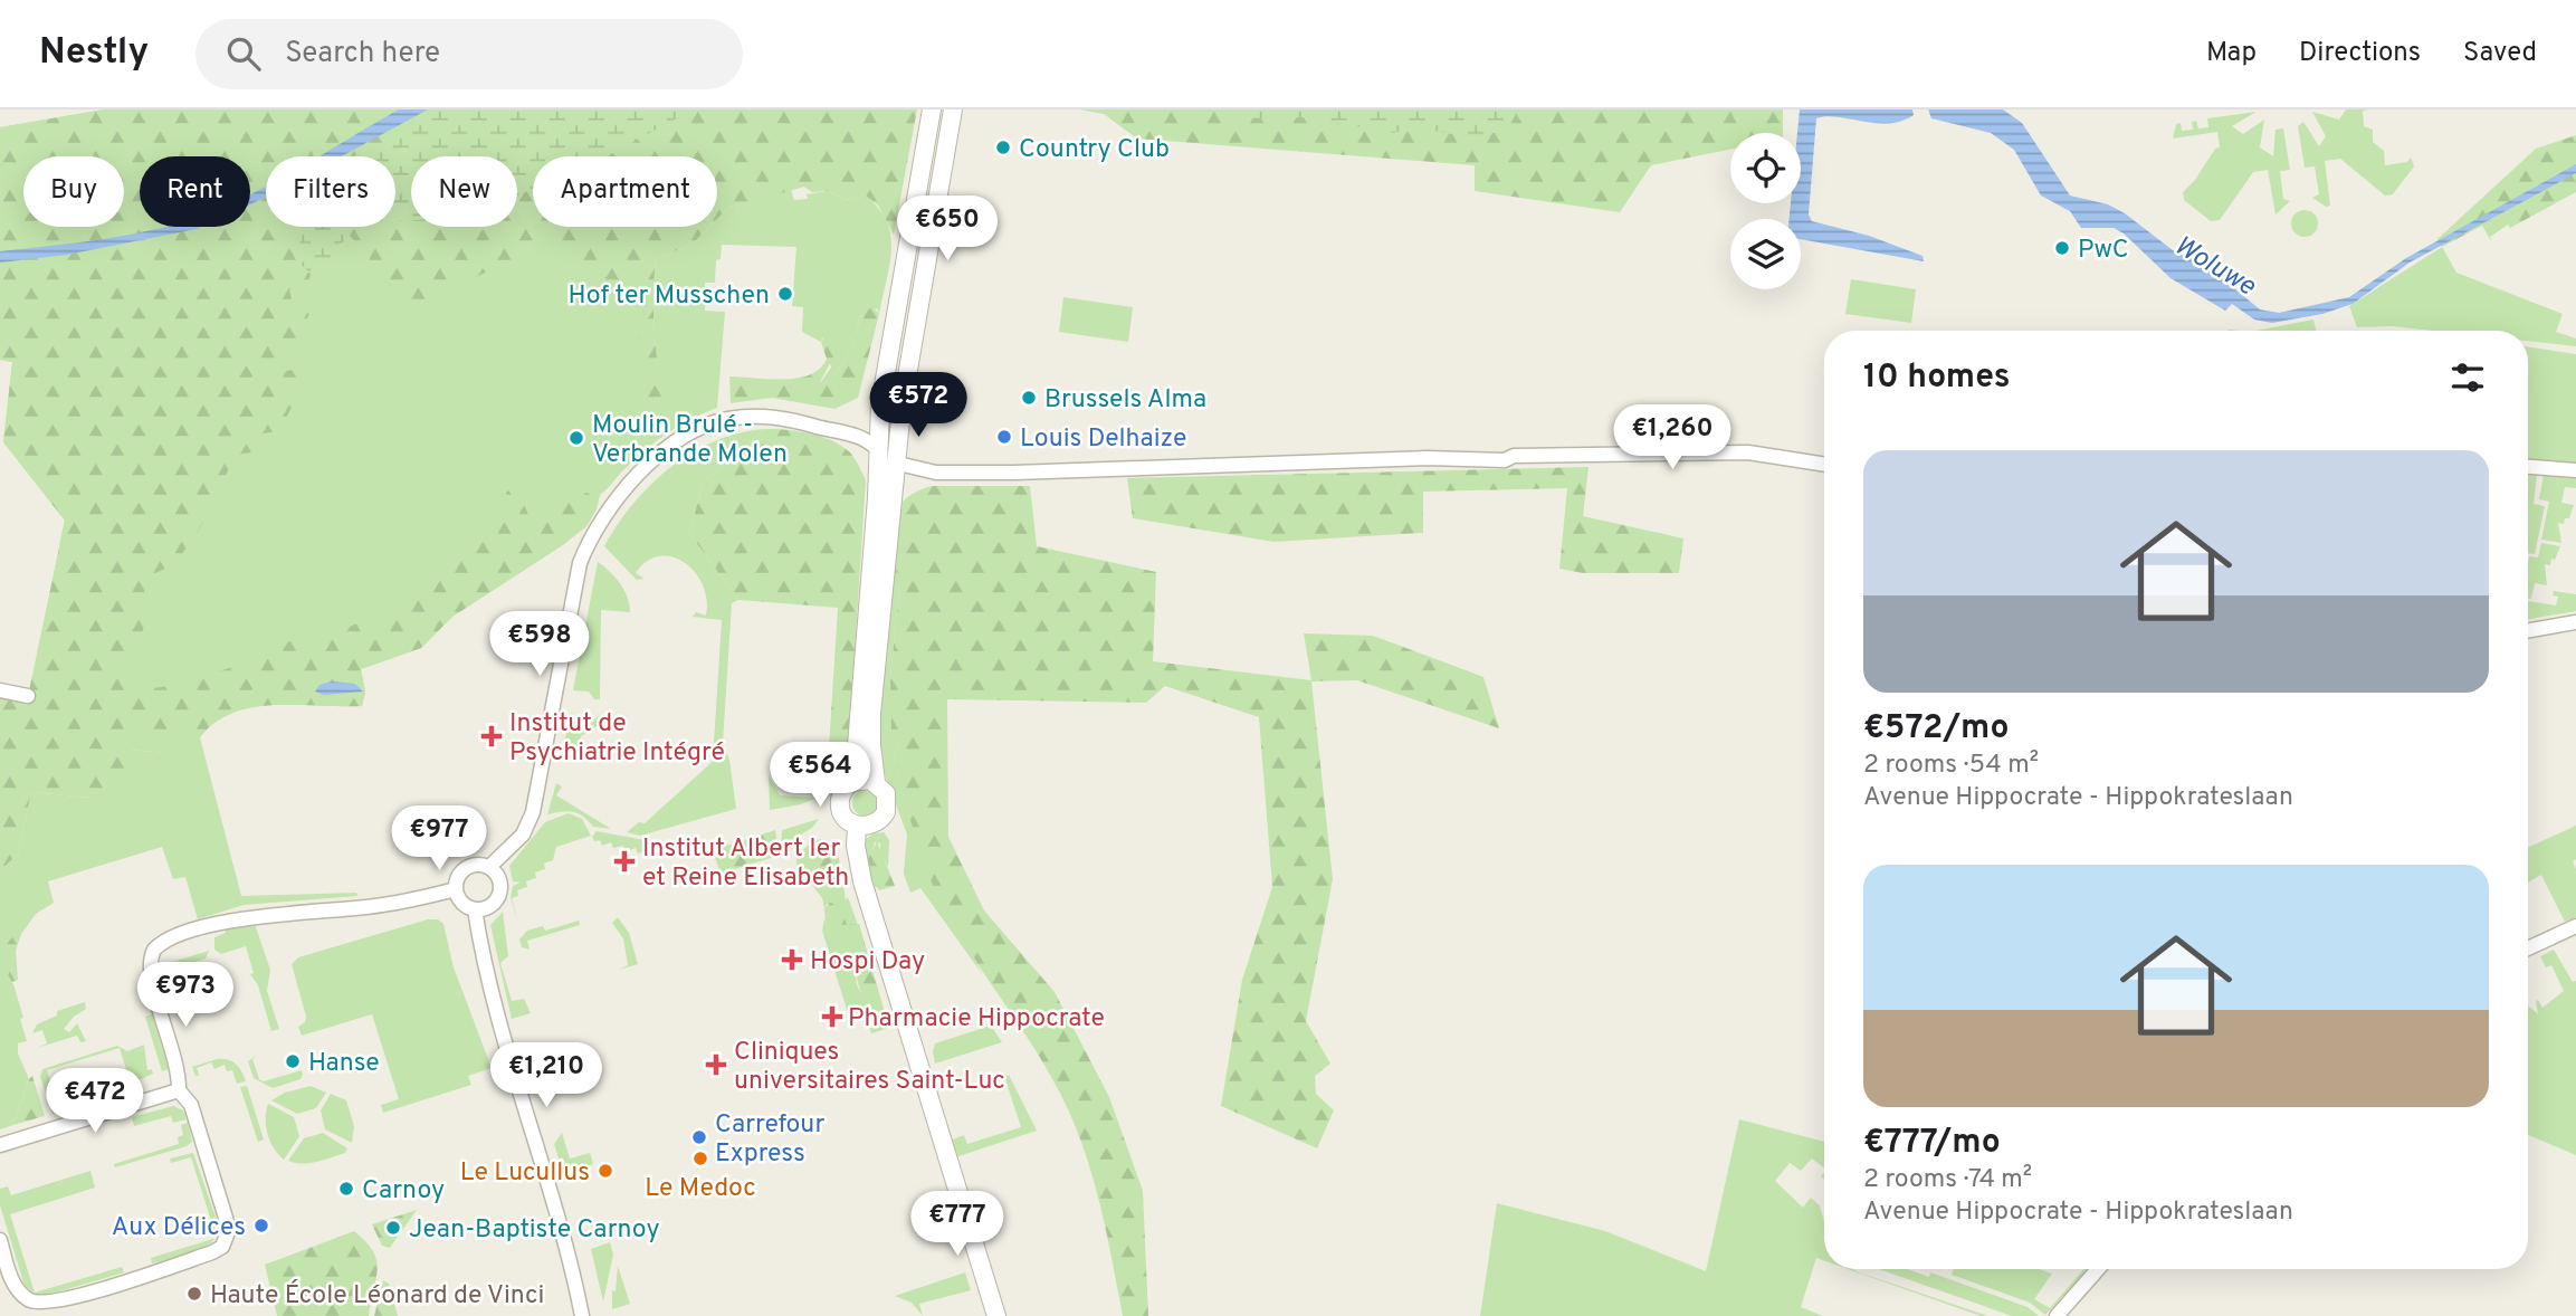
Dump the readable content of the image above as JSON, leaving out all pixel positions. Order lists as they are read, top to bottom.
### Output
{
  "water": ["Woluwe"],
  "places": {
    "other": [
      "Country Club",
      "PwC",
      "Hof ter Musschen",
      "Brussels Alma",
      "Louis Delhaize",
      "Moulin Brulé - Verbrande Molen",
      "Hanse",
      "Carrefour Express",
      "Le Medoc",
      "Le Lucullus",
      "Carnoy",
      "Aux Délices",
      "Jean-Baptiste Carnoy",
      "Haute École Léonard de Vinci"
    ],
    "health": [
      "Institut de Psychiatrie Intégré",
      "Institut Albert Ier et Reine Elisabeth",
      "Hospi Day",
      "Pharmacie Hippocrate",
      "Cliniques universitaires Saint-Luc"
    ]
  },
  "page": {
    "header": "Nestly",
    "search": "Search here",
    "nav": ["Map", "Directions", "Saved"],
    "chip": [
      "Buy",
      "Rent",
      "Filters",
      "New",
      "Apartment"
    ],
    "price": [
      "€650",
      "€572",
      "€1,260",
      "€598",
      "€564",
      "€977",
      "€973",
      "€1,210",
      "€472",
      "€777"
    ],
    "heading": "10 homes",
    "list": [
      {
        "name": "€572/mo",
        "note": "2 rooms · 54 m² · Avenue Hippocrate - Hippokrateslaan"
      },
      {
        "name": "€777/mo",
        "note": "2 rooms · 74 m² · Avenue Hippocrate - Hippokrateslaan"
      }
    ]
  }
}
